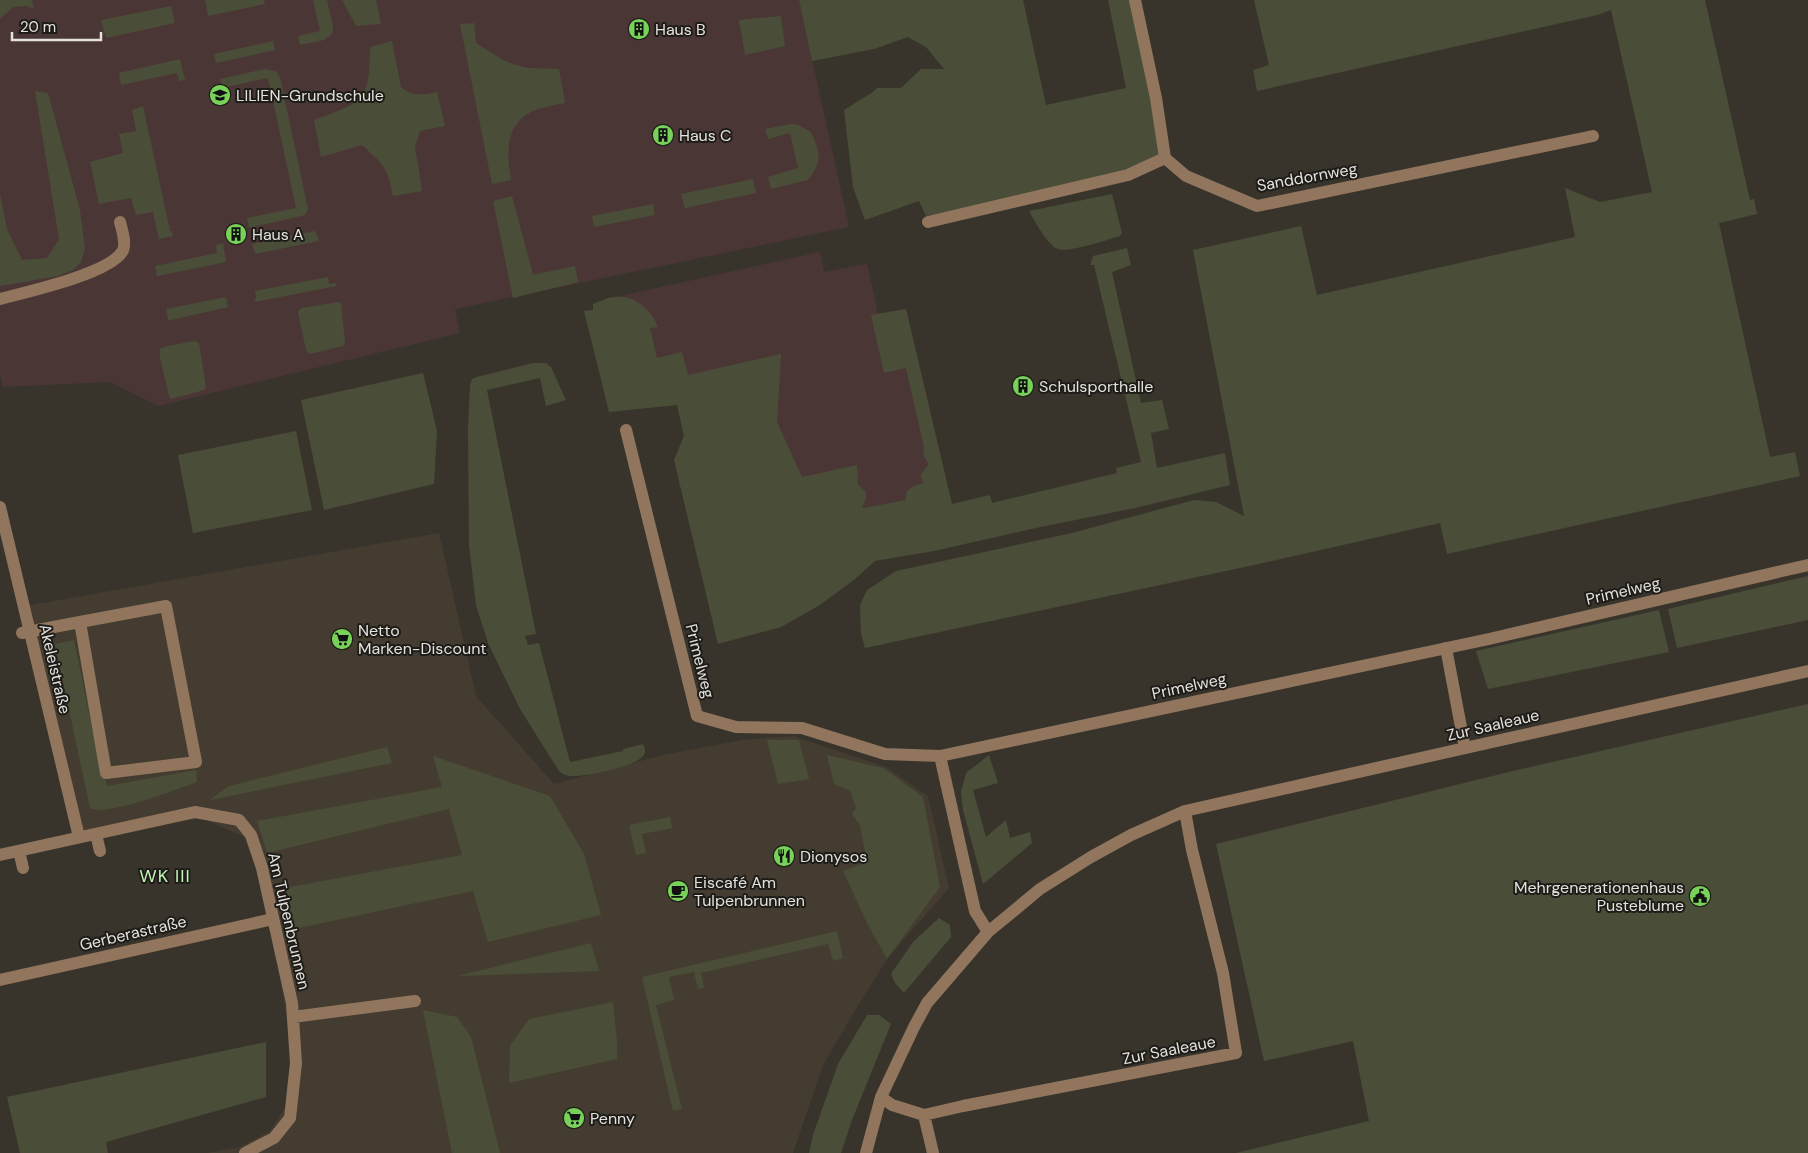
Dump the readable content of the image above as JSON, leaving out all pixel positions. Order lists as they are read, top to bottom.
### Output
{
  "streets": {
    "street": [
      "Sanddornweg",
      "Primelweg",
      "Akeleistraße",
      "Zur Saaleaue",
      "Am Tulpenbrunnen",
      "Gerberastraße"
    ]
  },
  "crossings": [
    ["Akeleistraße", "Am Tulpenbrunnen"],
    ["Am Tulpenbrunnen", "Gerberastraße"]
  ],
  "districts": ["WK III"],
  "places": {
    "building": [
      "Haus B",
      "Haus C",
      "Haus A",
      "Schulsporthalle"
    ],
    "school or university": ["LILIEN-Grundschule"],
    "supermarket": ["Netto Marken-Discount", "Penny"],
    "restaurant": ["Dionysos"],
    "cafe": ["Eiscafé Am Tulpenbrunnen"],
    "public building": ["Mehrgenerationenhaus Pusteblume"]
  },
  "scale_bar": "20 m"
}
